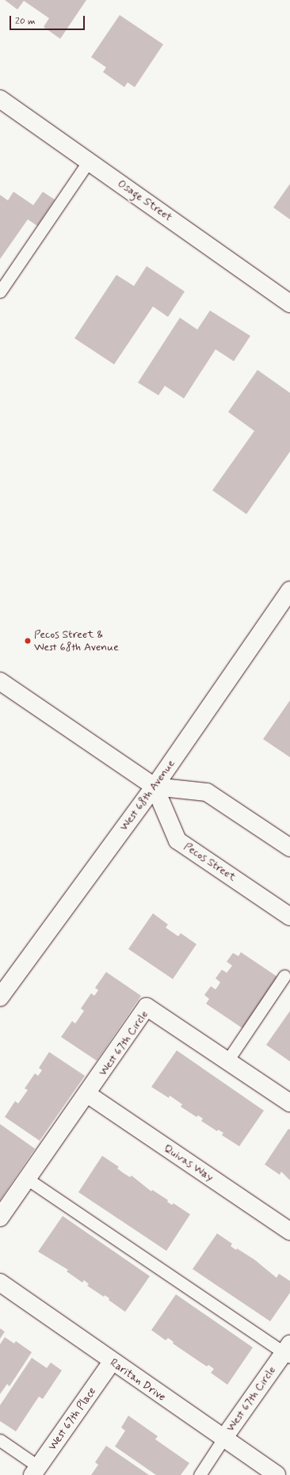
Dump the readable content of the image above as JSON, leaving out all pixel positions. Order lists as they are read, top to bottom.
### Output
{
  "streets": {
    "street": [
      "Osage Street",
      "West 68th Avenue",
      "Pecos Street",
      "West 67th Circle",
      "Quivas Way",
      "Raritan Drive",
      "West 67th Place"
    ]
  },
  "crossings": [
    ["West 68th Avenue", "Pecos Street"],
    ["West 67th Circle", "Quivas Way"],
    ["West 67th Circle", "Raritan Drive"],
    ["Raritan Drive", "West 67th Place"]
  ],
  "places": ["Pecos Street & West 68th Avenue"],
  "scale_bar": "20 m"
}
